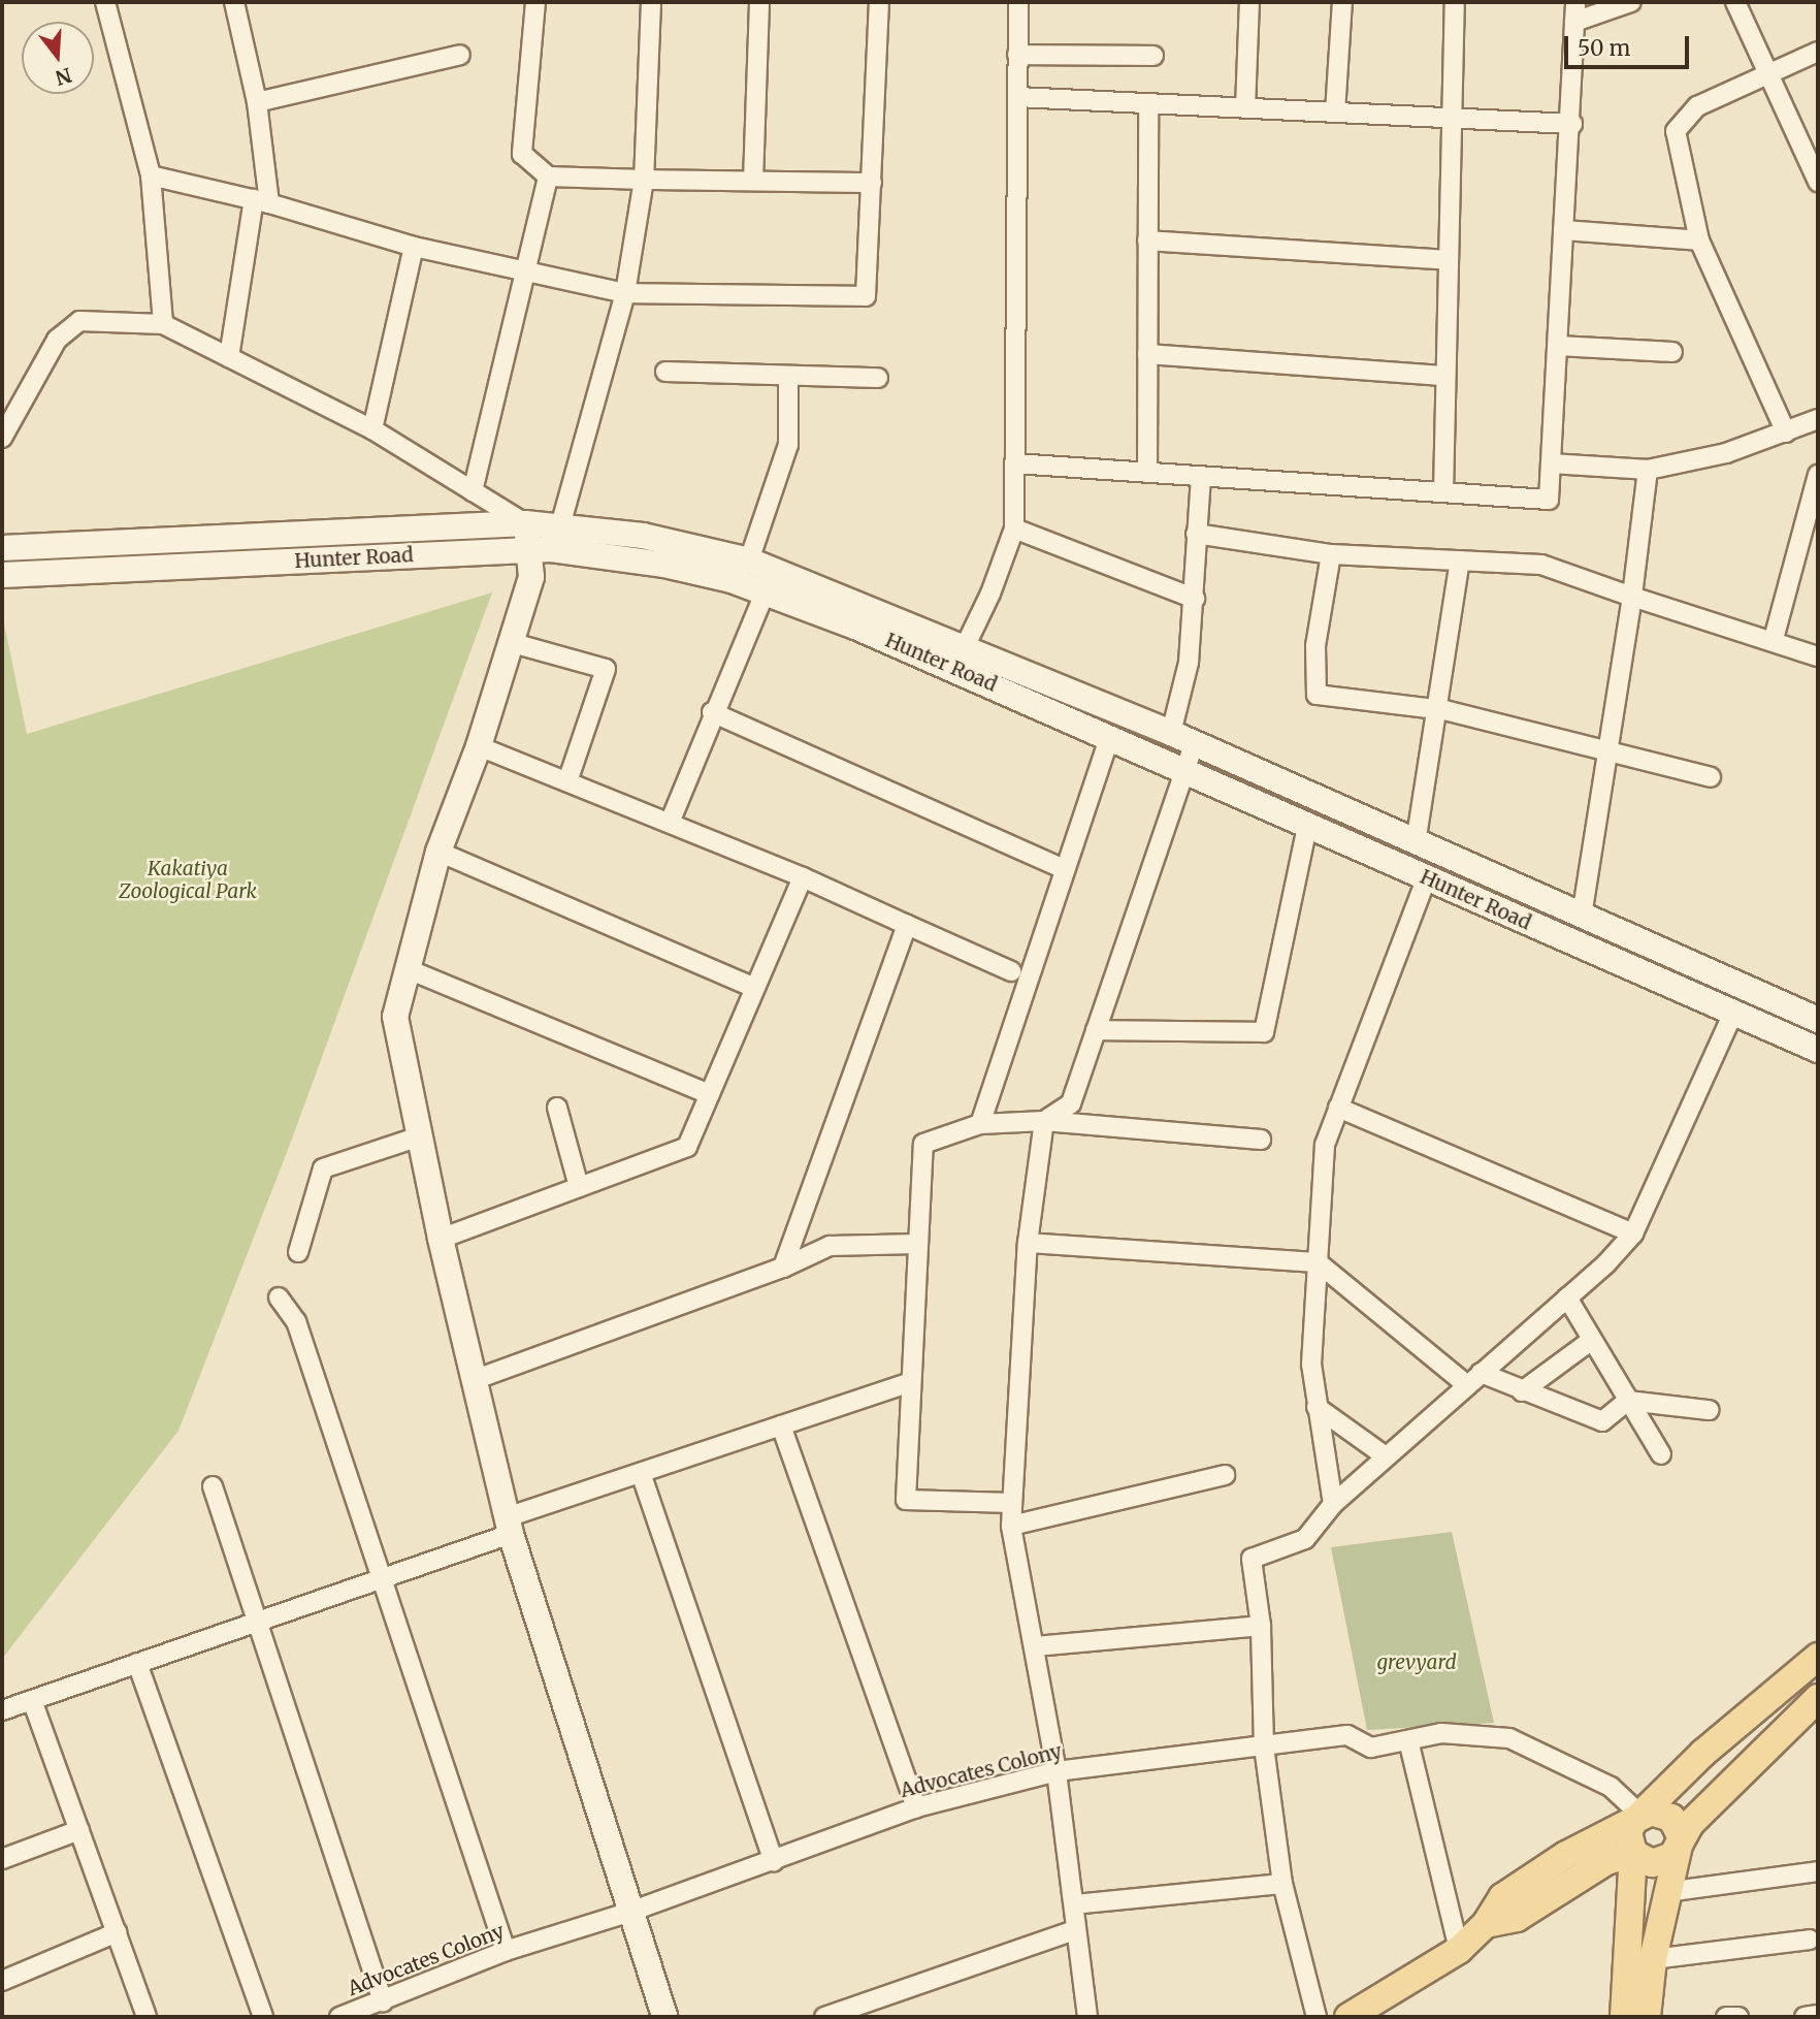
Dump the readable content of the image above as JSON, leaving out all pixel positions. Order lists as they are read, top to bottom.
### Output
{
  "streets": {
    "main road": ["Hunter Road"],
    "street": ["Advocates Colony"]
  },
  "parks": ["Kakatiya Zoological Park", "grevyard"],
  "scale_bar": "50 m",
  "north": "bottom"
}
